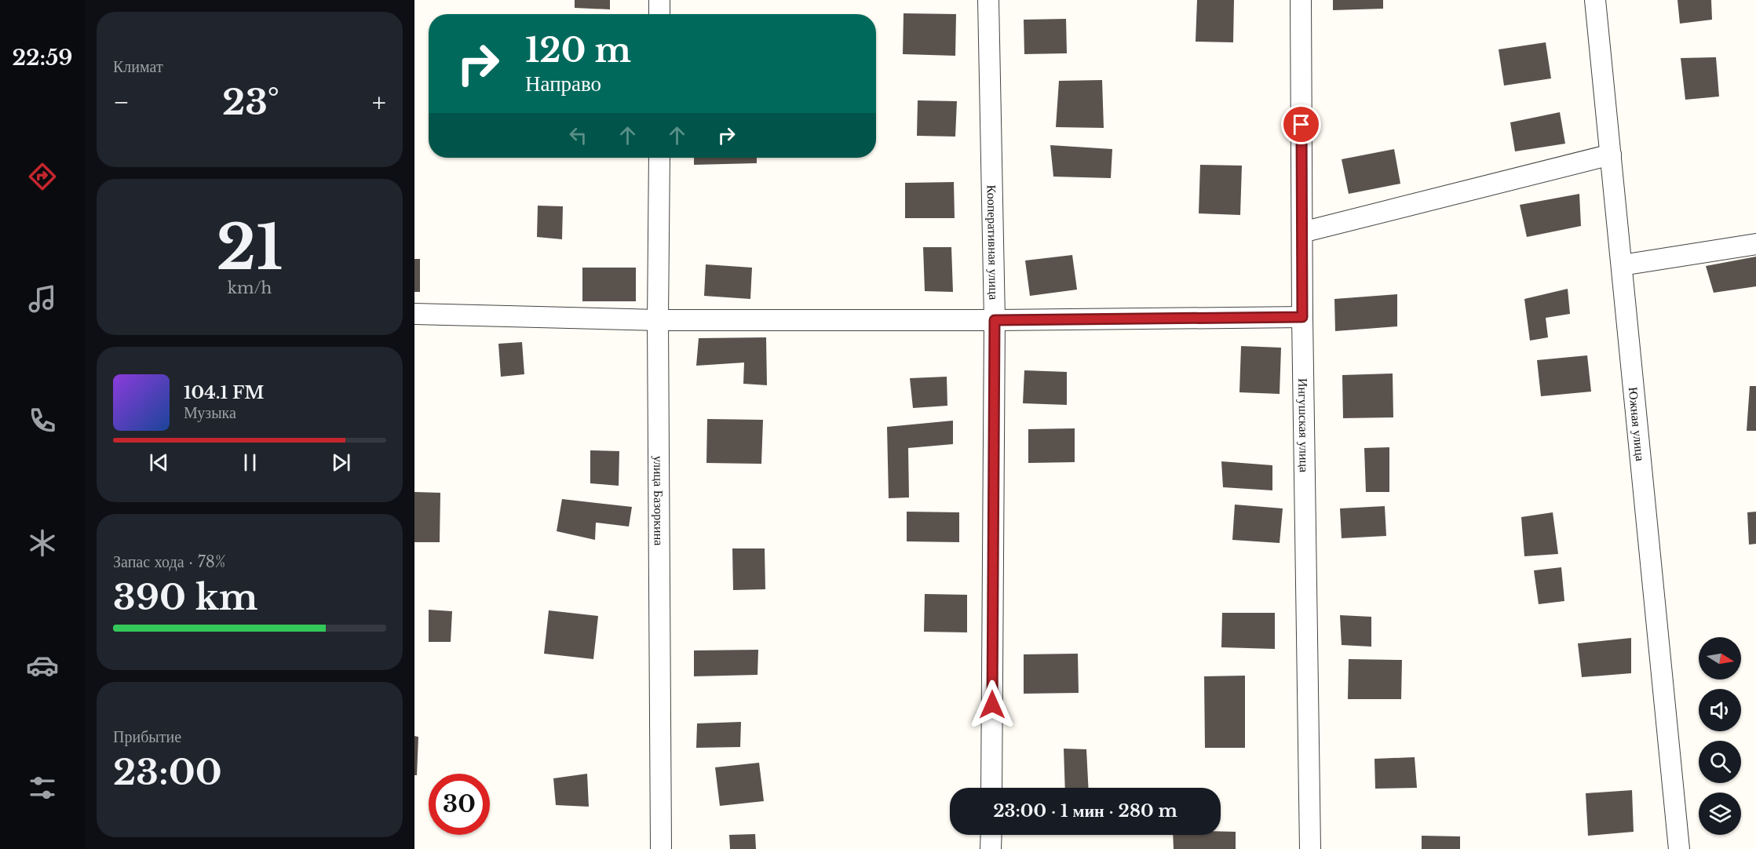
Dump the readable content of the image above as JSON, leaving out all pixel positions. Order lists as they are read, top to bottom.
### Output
{
  "streets": {
    "street": [
      "Кооперативная улица",
      "Ингушская улица",
      "Южная улица",
      "улица Базоркина"
    ]
  },
  "north": "right",
  "page": {
    "tabs": "22:59",
    "tile": [
      "Климат",
      ["21", "km/h"],
      ["Запас хода · 78%", "390 km"],
      ["Прибытие", "23:00"]
    ],
    "turn": ["120 m", "Направо"],
    "heat": ["−", "23°", "+"],
    "song": ["104.1 FM", "Музыка"],
    "limit": "30",
    "trip": "23:00 · 1 мин · 280 m"
  }
}
